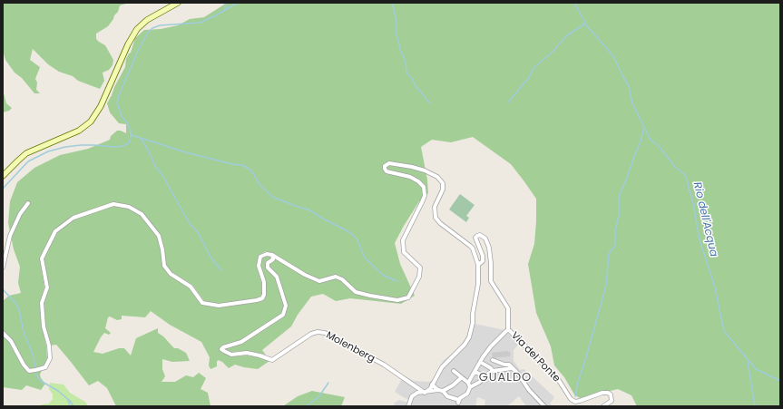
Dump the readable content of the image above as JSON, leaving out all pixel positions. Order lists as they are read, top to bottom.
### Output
{
  "streets": {
    "street": ["Molenberg", "Via del Ponte"]
  },
  "districts": ["GUALDO"],
  "water": ["Rio dell'Acqua"]
}
